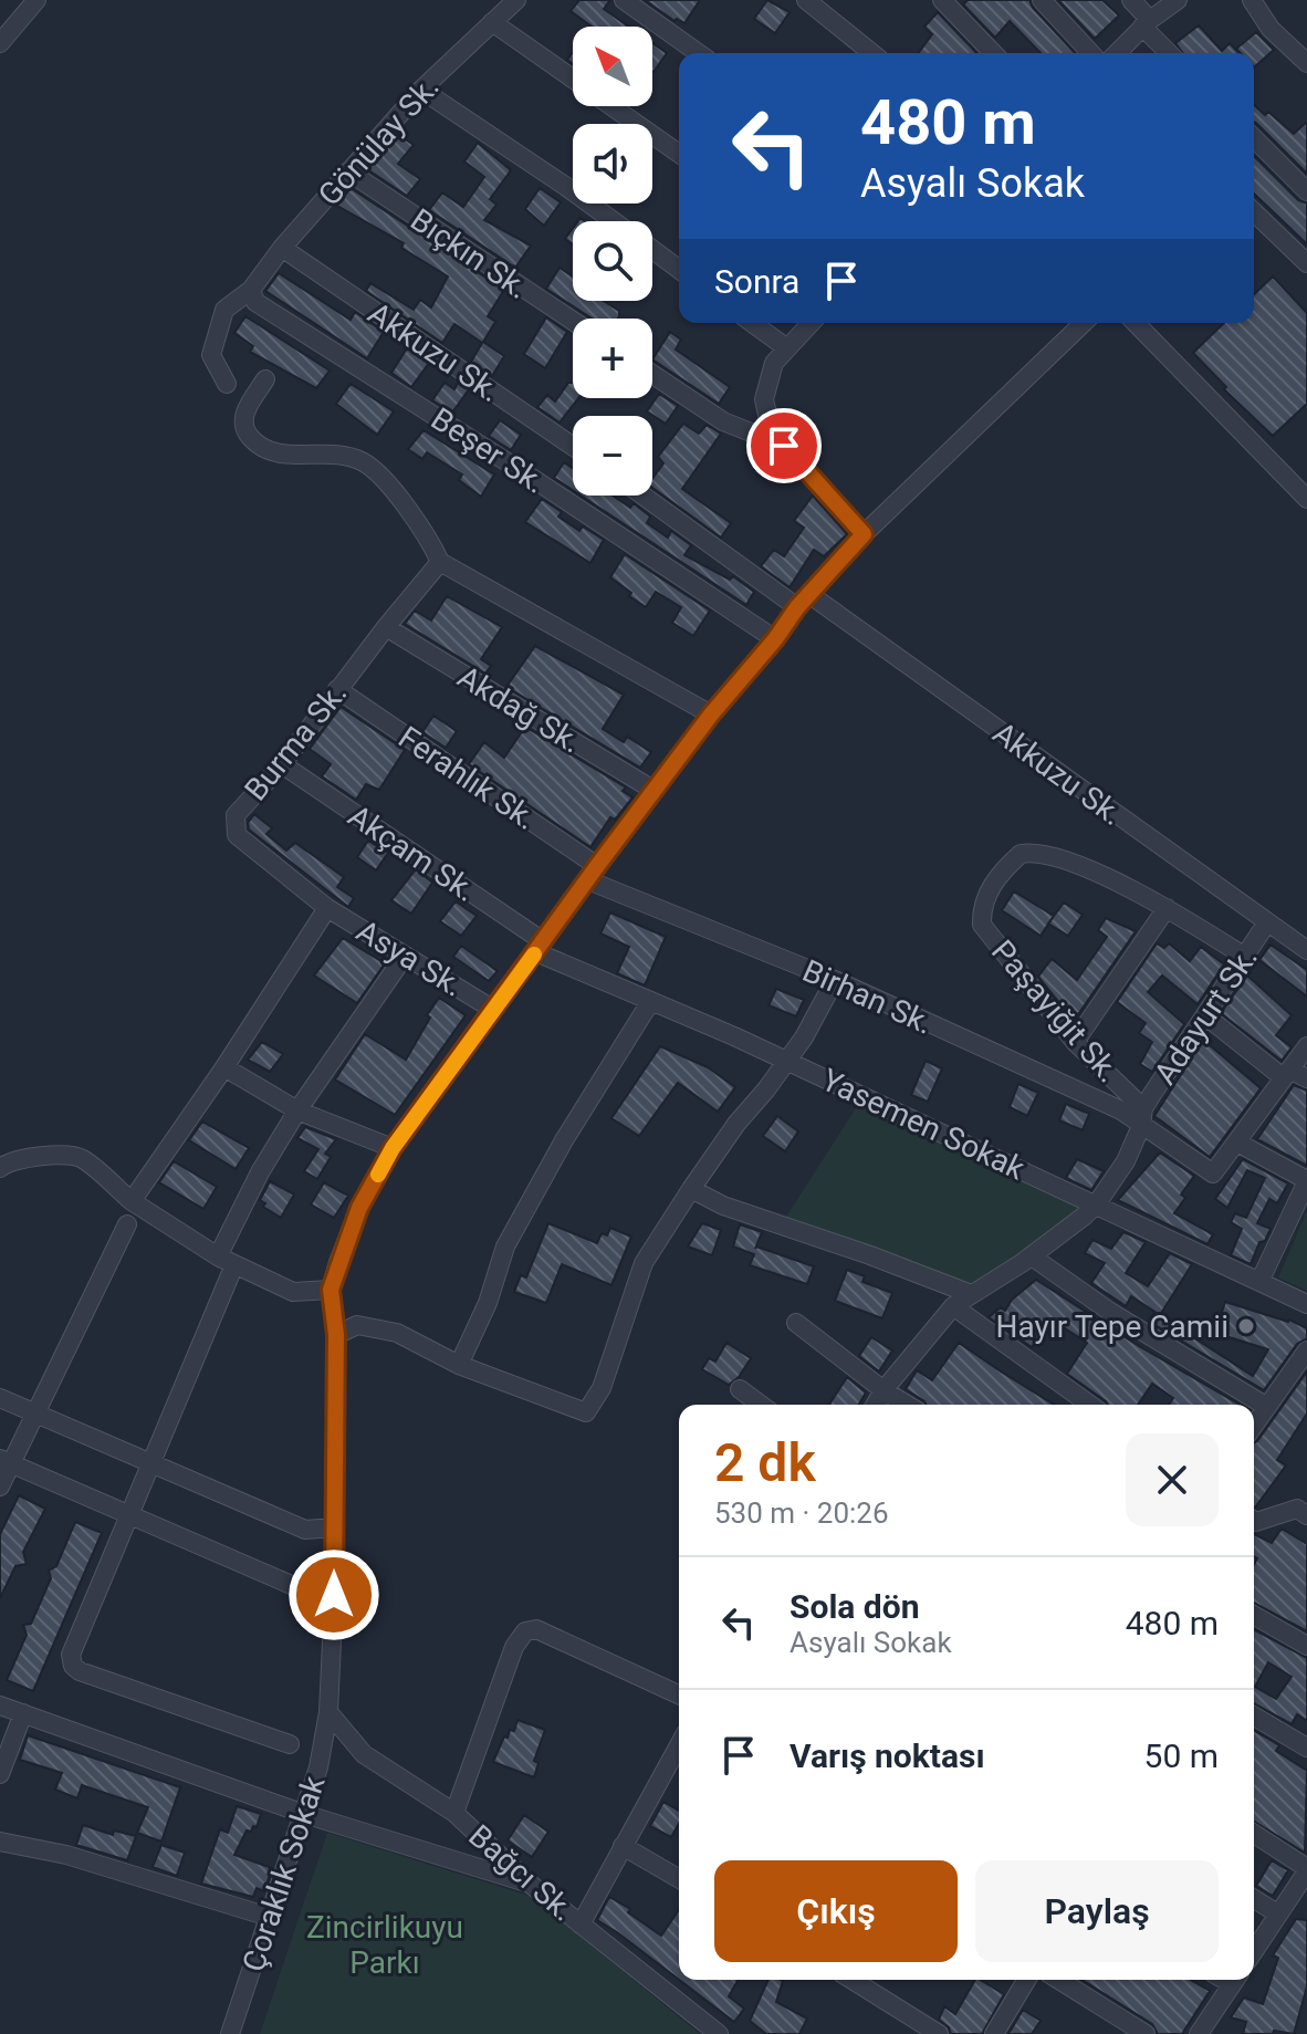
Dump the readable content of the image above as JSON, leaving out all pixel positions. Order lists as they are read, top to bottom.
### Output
{
  "streets": {
    "street": [
      "Gönülay Sk.",
      "Bıçkın Sk.",
      "Akkuzu Sk.",
      "Beşer Sk.",
      "Akdağ Sk.",
      "Burma Sk.",
      "Ferahlık Sk.",
      "Akçam Sk.",
      "Asya Sk.",
      "Birhan Sk.",
      "Paşayiğit Sk.",
      "Adayurt Sk.",
      "Yasemen Sokak",
      "Bağcı Sk.",
      "Çoraklık Sokak"
    ]
  },
  "crossings": [
    ["Gönülay Sk.", "Bıçkın Sk."],
    ["Gönülay Sk.", "Akkuzu Sk."],
    ["Gönülay Sk.", "Beşer Sk."],
    ["Akkuzu Sk.", "Adayurt Sk."],
    ["Akdağ Sk.", "Burma Sk."],
    ["Burma Sk.", "Ferahlık Sk."],
    ["Burma Sk.", "Akçam Sk."],
    ["Burma Sk.", "Asya Sk."],
    ["Ferahlık Sk.", "Birhan Sk."],
    ["Akçam Sk.", "Yasemen Sokak"],
    ["Birhan Sk.", "Paşayiğit Sk."],
    ["Birhan Sk.", "Adayurt Sk."],
    ["Paşayiğit Sk.", "Adayurt Sk."],
    ["Adayurt Sk.", "Yasemen Sokak"],
    ["Bağcı Sk.", "Çoraklık Sokak"]
  ],
  "parks": ["Zincirlikuyu Parkı"],
  "places": ["Hayır Tepe Camii"],
  "north": "top left",
  "page": {
    "map_buttons": ["+", "−"],
    "turn": ["480 m", "Asyalı Sokak"],
    "then": "Sonra",
    "heading": ["2 dk", "530 m · 20:26"],
    "list": [
      {
        "name": "Sola dön",
        "note": "Asyalı Sokak",
        "value": "480 m"
      },
      {
        "name": "Varış noktası",
        "value": "50 m"
      }
    ],
    "buttons": ["Çıkış", "Paylaş"]
  }
}
